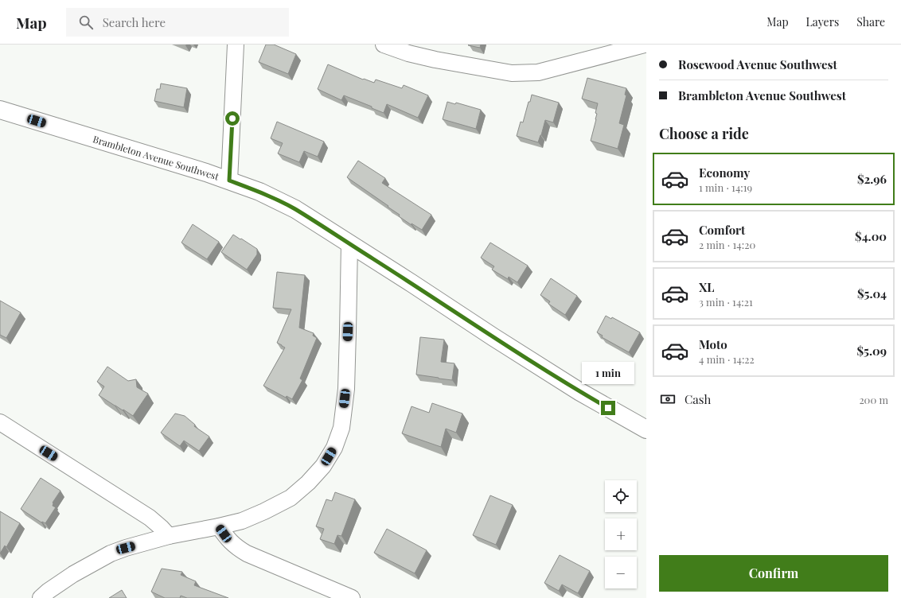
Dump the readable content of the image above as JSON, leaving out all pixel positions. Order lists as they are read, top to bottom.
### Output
{
  "streets": {
    "main road": ["Brambleton Avenue Southwest"]
  },
  "page": {
    "header": "Map",
    "search": "Search here",
    "nav": ["Map", "Layers", "Share"],
    "banner": ["Rosewood Avenue Southwest", "Brambleton Avenue Southwest"],
    "heading": "Choose a ride",
    "list": [
      {
        "name": "Economy",
        "note": "1 min · 14:19",
        "value": "$2.96"
      },
      {
        "name": "Comfort",
        "note": "2 min · 14:20",
        "value": "$4.00"
      },
      {
        "name": "XL",
        "note": "3 min · 14:21",
        "value": "$5.04"
      },
      {
        "name": "Moto",
        "note": "4 min · 14:22",
        "value": "$5.09"
      }
    ],
    "bubble": "1 min",
    "pay": ["Cash", "200 m"],
    "map_buttons": ["+", "−"],
    "buttons": "Confirm"
  }
}
